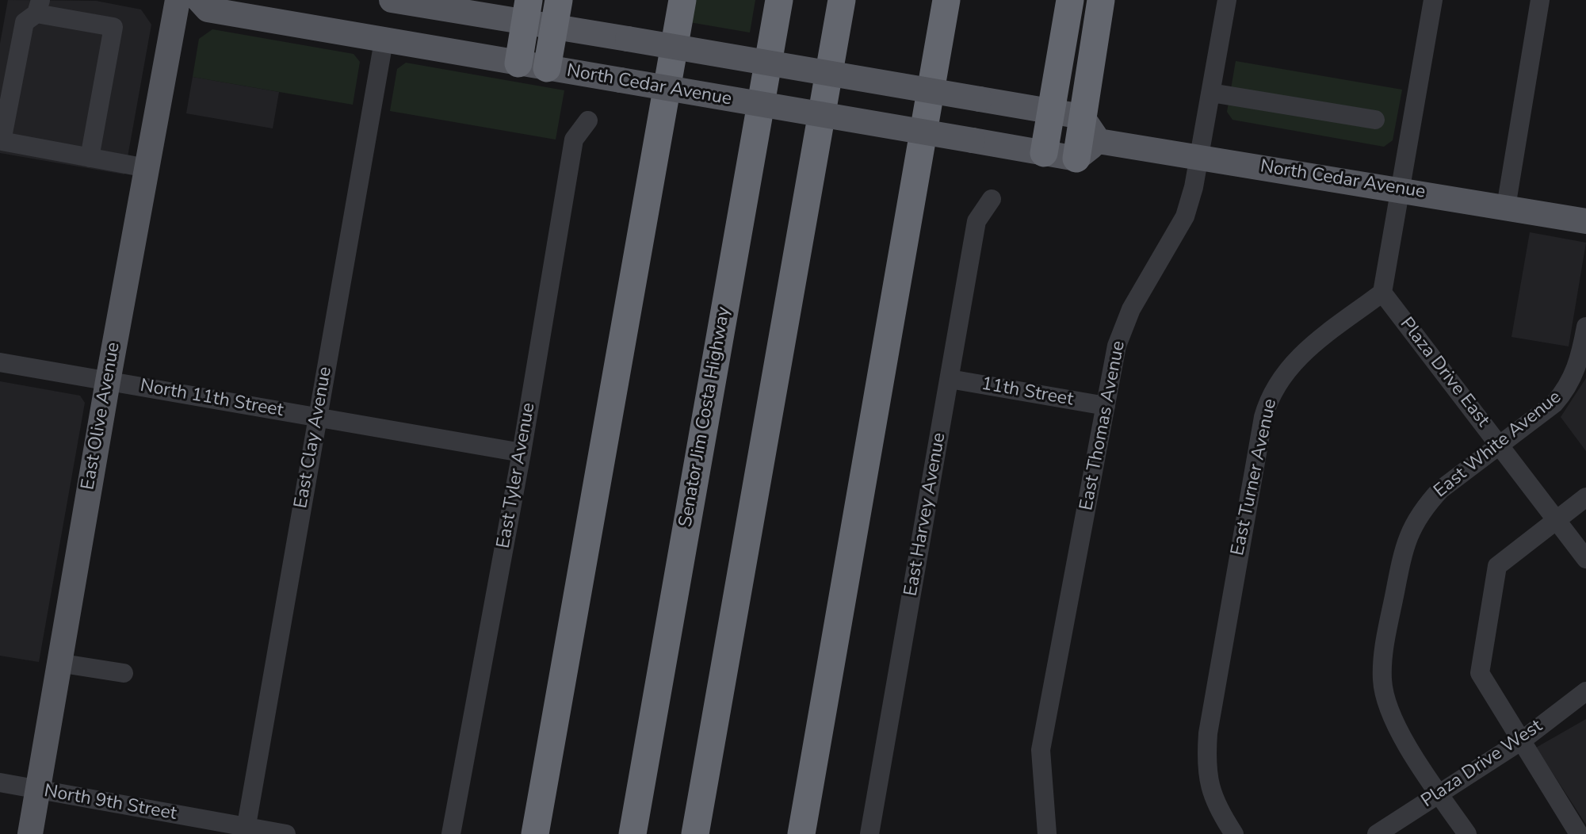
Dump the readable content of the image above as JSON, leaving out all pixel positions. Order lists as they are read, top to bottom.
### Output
{
  "streets": {
    "highway": ["Senator Jim Costa Highway"],
    "main road": ["North Cedar Avenue", "East Olive Avenue"],
    "street": [
      "Plaza Drive East",
      "11th Street",
      "North 11th Street",
      "East Thomas Avenue",
      "East Clay Avenue",
      "East White Avenue",
      "East Tyler Avenue",
      "East Turner Avenue",
      "East Harvey Avenue",
      "Plaza Drive West",
      "North 9th Street"
    ]
  },
  "crossings": [
    ["North Cedar Avenue", "East Thomas Avenue"],
    ["North Cedar Avenue", "East Clay Avenue"],
    ["Plaza Drive East", "East White Avenue"],
    ["Plaza Drive East", "East Turner Avenue"],
    ["11th Street", "East Thomas Avenue"],
    ["11th Street", "East Harvey Avenue"],
    ["North 11th Street", "East Olive Avenue"],
    ["North 11th Street", "East Clay Avenue"],
    ["North 11th Street", "East Tyler Avenue"],
    ["East Olive Avenue", "North 9th Street"],
    ["East Clay Avenue", "North 9th Street"],
    ["East White Avenue", "Plaza Drive West"]
  ]
}
